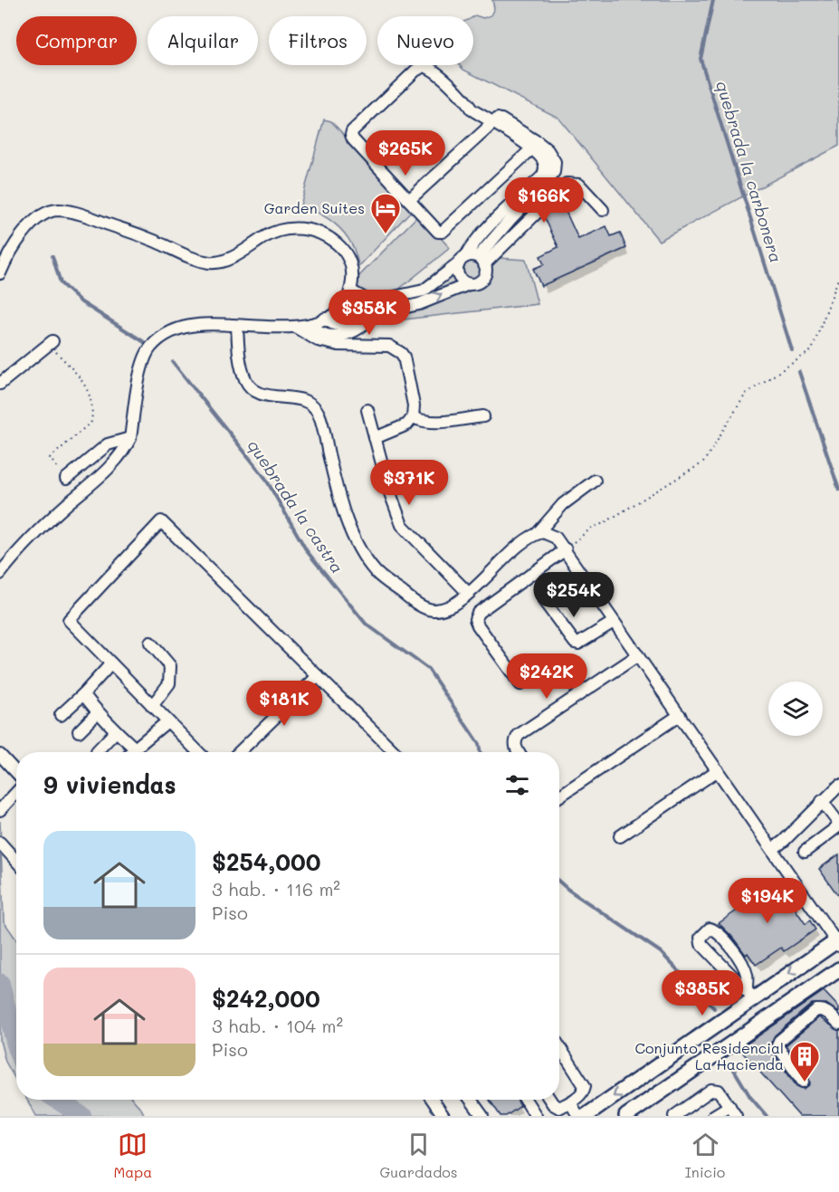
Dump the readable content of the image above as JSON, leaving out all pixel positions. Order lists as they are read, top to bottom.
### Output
{
  "water": ["quebrada la carbonera", "quebrada la castra"],
  "places": {
    "hotel": ["Garden Suites"],
    "building": ["Conjunto Residencial La Hacienda"]
  },
  "page": {
    "chip": [
      "Comprar",
      "Alquilar",
      "Filtros",
      "Nuevo"
    ],
    "price": [
      "$265K",
      "$166K",
      "$358K",
      "$371K",
      "$254K",
      "$242K",
      "$181K",
      "$194K",
      "$385K"
    ],
    "heading": "9 viviendas",
    "list": [
      {
        "name": "$254,000",
        "note": "3 hab. · 116 m² · Piso"
      },
      {
        "name": "$242,000",
        "note": "3 hab. · 104 m² · Piso"
      }
    ],
    "tabs": ["Mapa", "Guardados", "Inicio"]
  }
}
